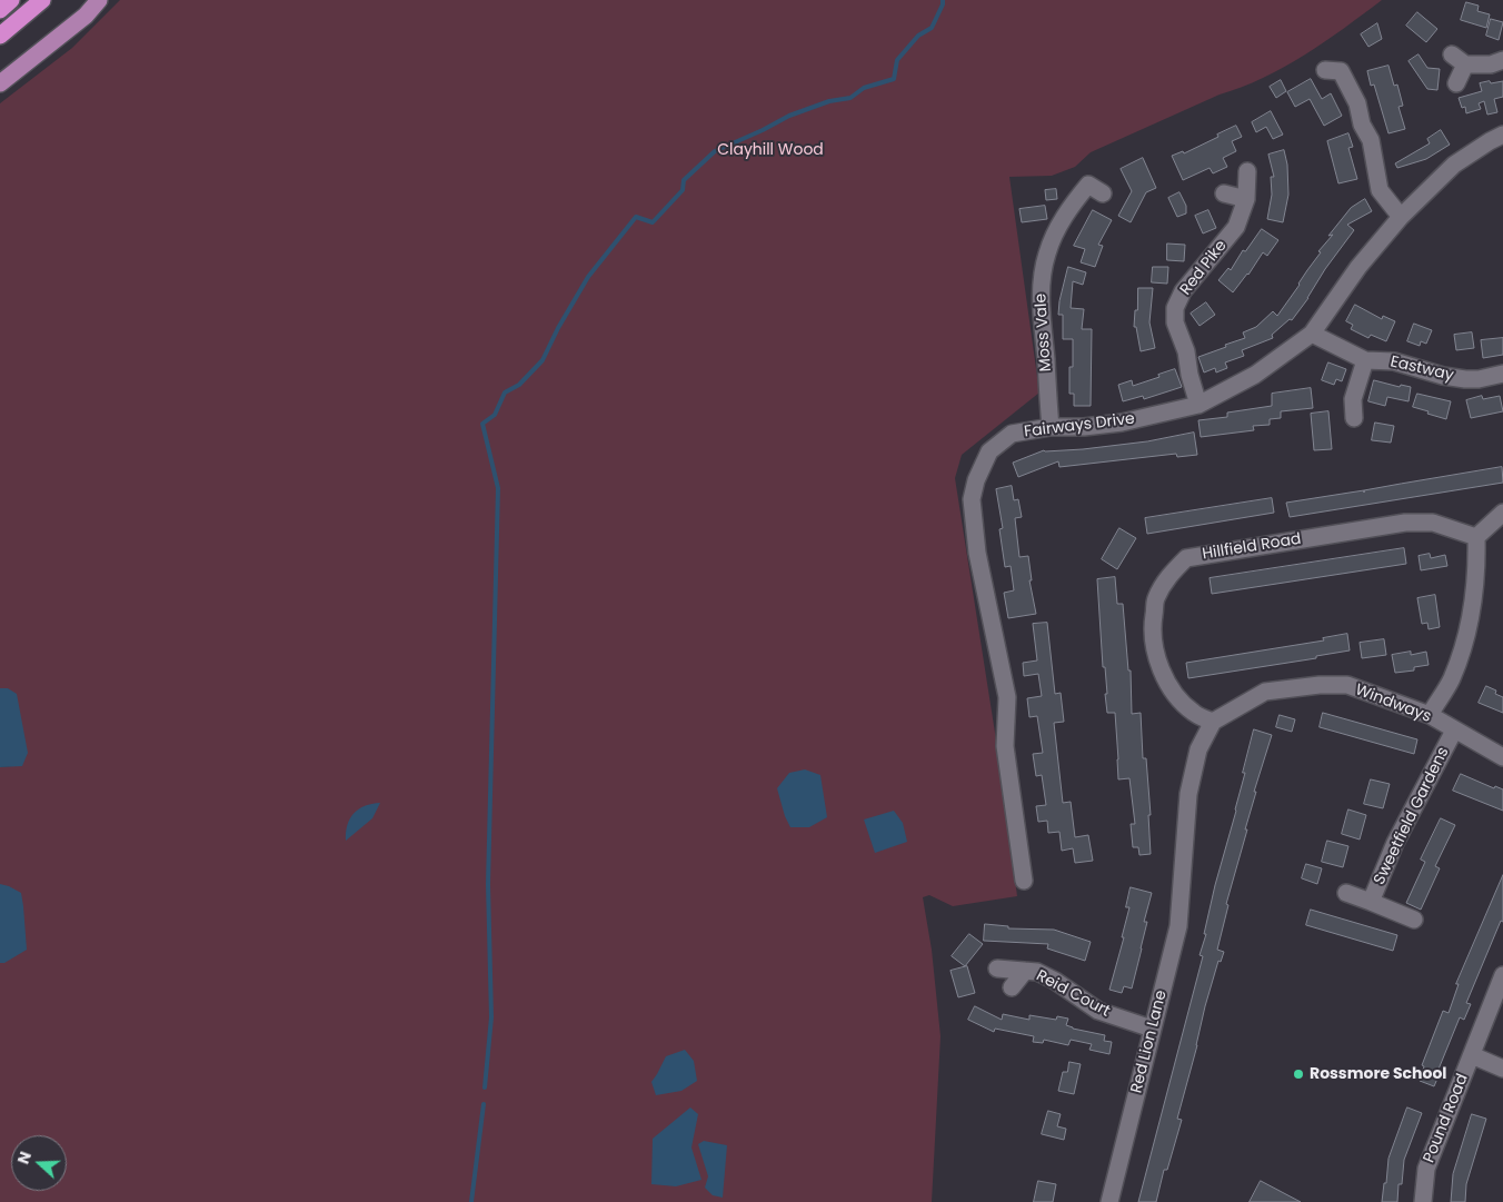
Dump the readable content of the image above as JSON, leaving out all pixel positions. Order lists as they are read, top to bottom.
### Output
{
  "streets": {
    "street": [
      "Red Pike",
      "Moss Vale",
      "Eastway",
      "Fairways Drive",
      "Hillfield Road",
      "Windways",
      "Sweetfield Gardens",
      "Reid Court",
      "Red Lion Lane",
      "Pound Road"
    ]
  },
  "crossings": [
    ["Red Pike", "Fairways Drive"],
    ["Moss Vale", "Fairways Drive"],
    ["Eastway", "Fairways Drive"],
    ["Hillfield Road", "Windways"],
    ["Hillfield Road", "Red Lion Lane"],
    ["Windways", "Sweetfield Gardens"],
    ["Windways", "Red Lion Lane"],
    ["Reid Court", "Red Lion Lane"]
  ],
  "parks": ["Clayhill Wood"],
  "places": ["Rossmore School"],
  "north": "left"
}
